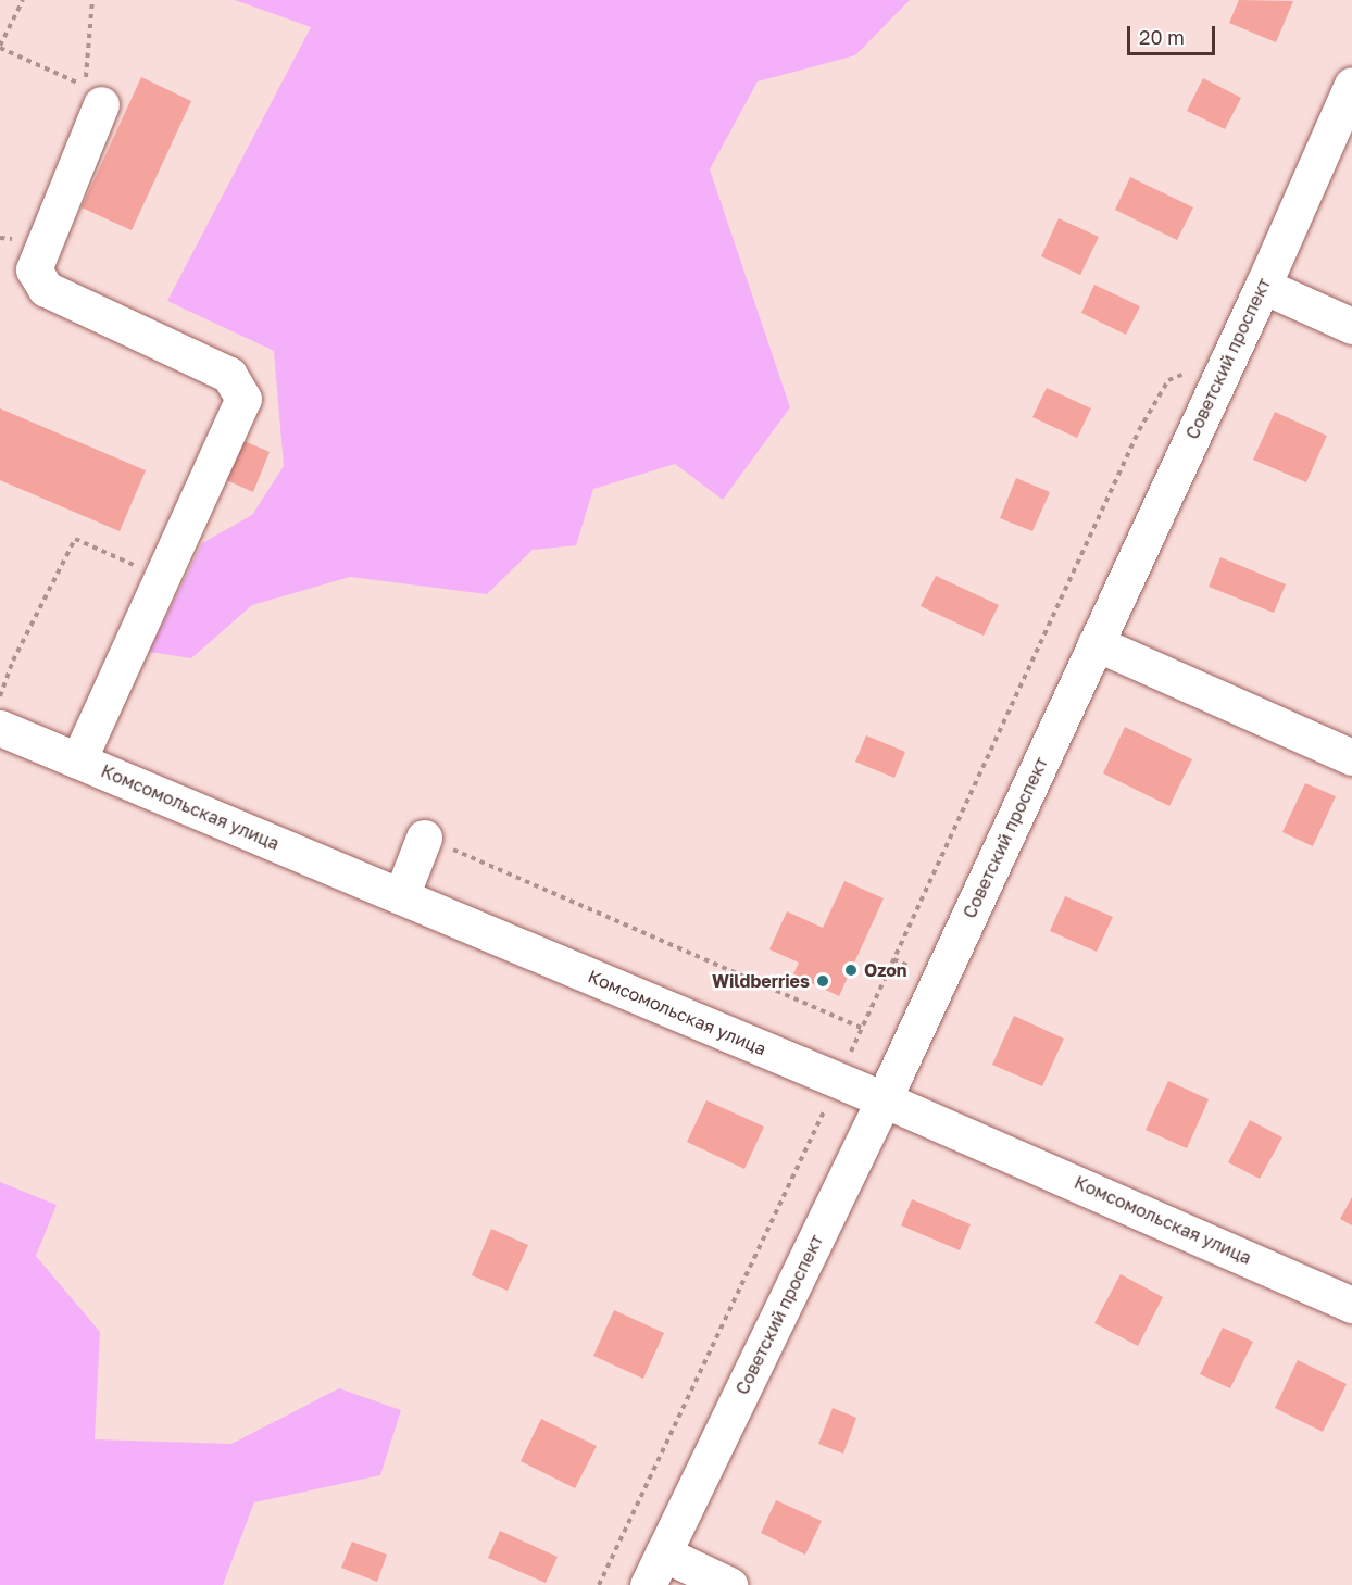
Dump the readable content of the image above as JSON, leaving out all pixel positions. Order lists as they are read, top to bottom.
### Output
{
  "streets": {
    "street": ["Советский проспект", "Комсомольская улица"]
  },
  "crossings": [
    ["Советский проспект", "Комсомольская улица"]
  ],
  "places": ["Ozon", "Wildberries"],
  "scale_bar": "20 m"
}
